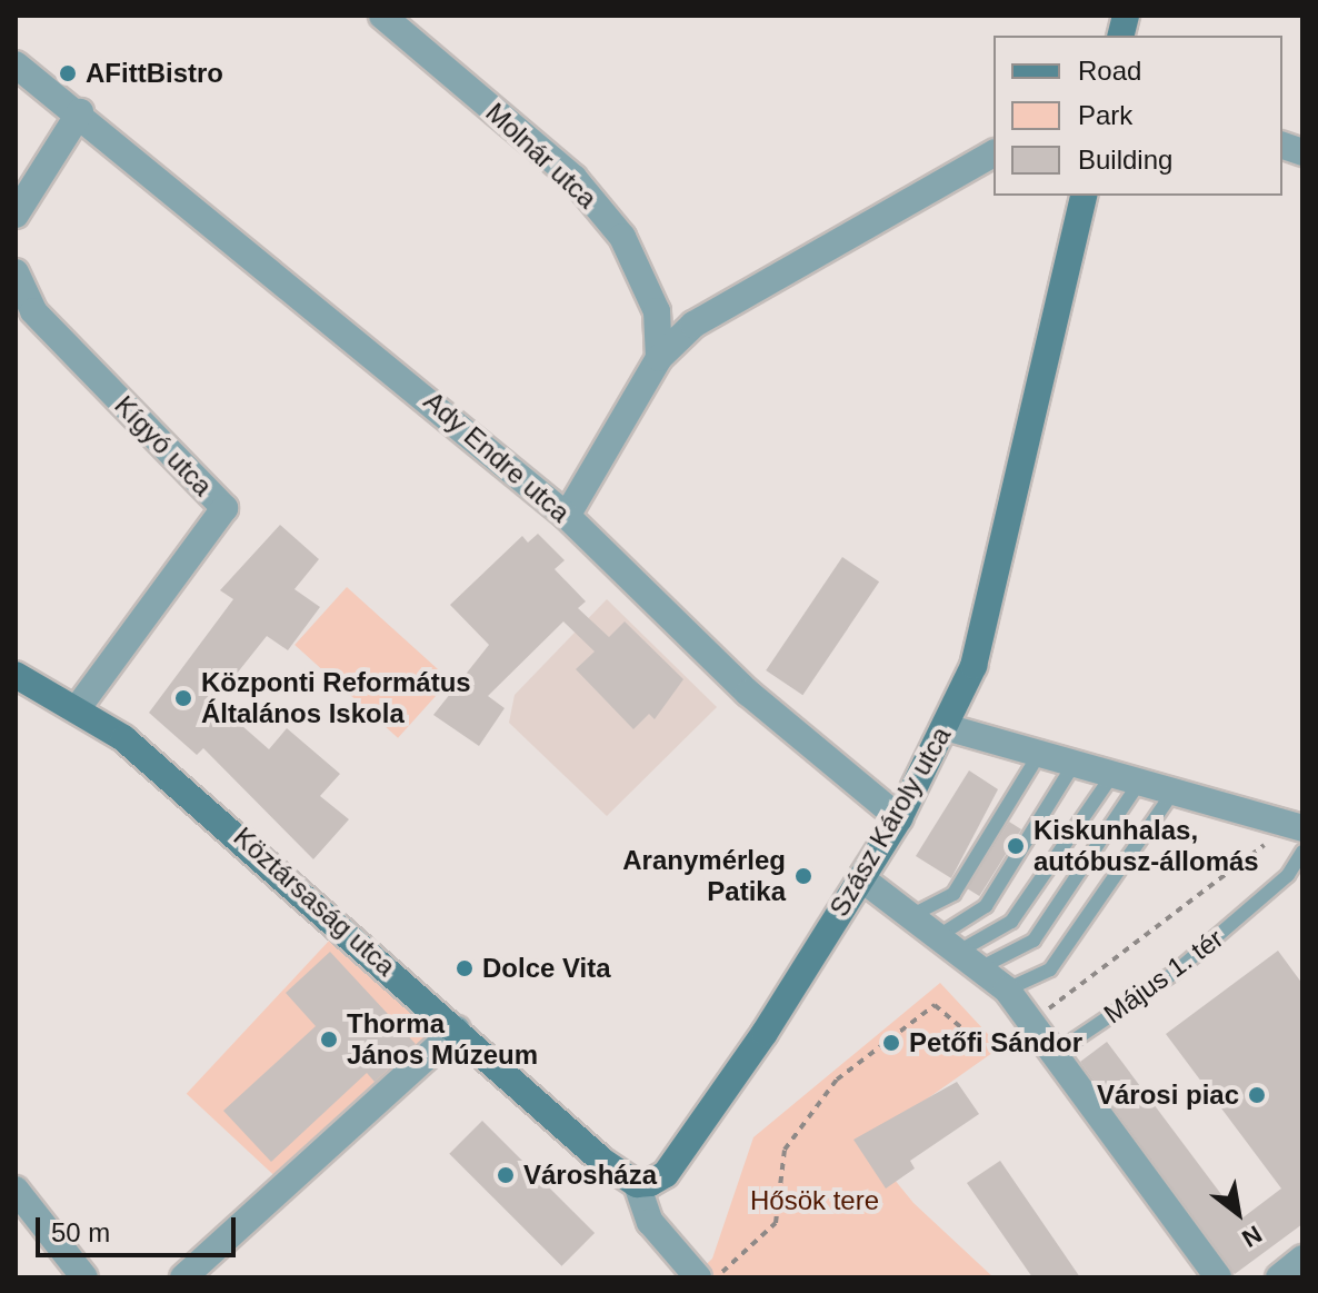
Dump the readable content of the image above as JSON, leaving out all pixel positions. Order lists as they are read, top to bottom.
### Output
{
  "streets": {
    "main road": ["Szász Károly utca", "Köztársaság utca"],
    "street": ["Molnár utca", "Kígyó utca", "Ady Endre utca"],
    "lane": ["Május 1. tér"]
  },
  "crossings": [
    ["Kígyó utca", "Köztársaság utca"],
    ["Ady Endre utca", "Szász Károly utca"],
    ["Szász Károly utca", "Köztársaság utca"]
  ],
  "parks": ["Hősök tere"],
  "places": [
    "AFittBistro",
    "Központi Református Általános Iskola",
    "Kiskunhalas, autóbusz-állomás",
    "Aranymérleg Patika",
    "Dolce Vita",
    "Thorma János Múzeum",
    "Petőfi Sándor",
    "Városi piac",
    "Városháza"
  ],
  "legend": ["Road", "Park", "Building"],
  "scale_bar": "50 m",
  "north": "bottom right"
}
